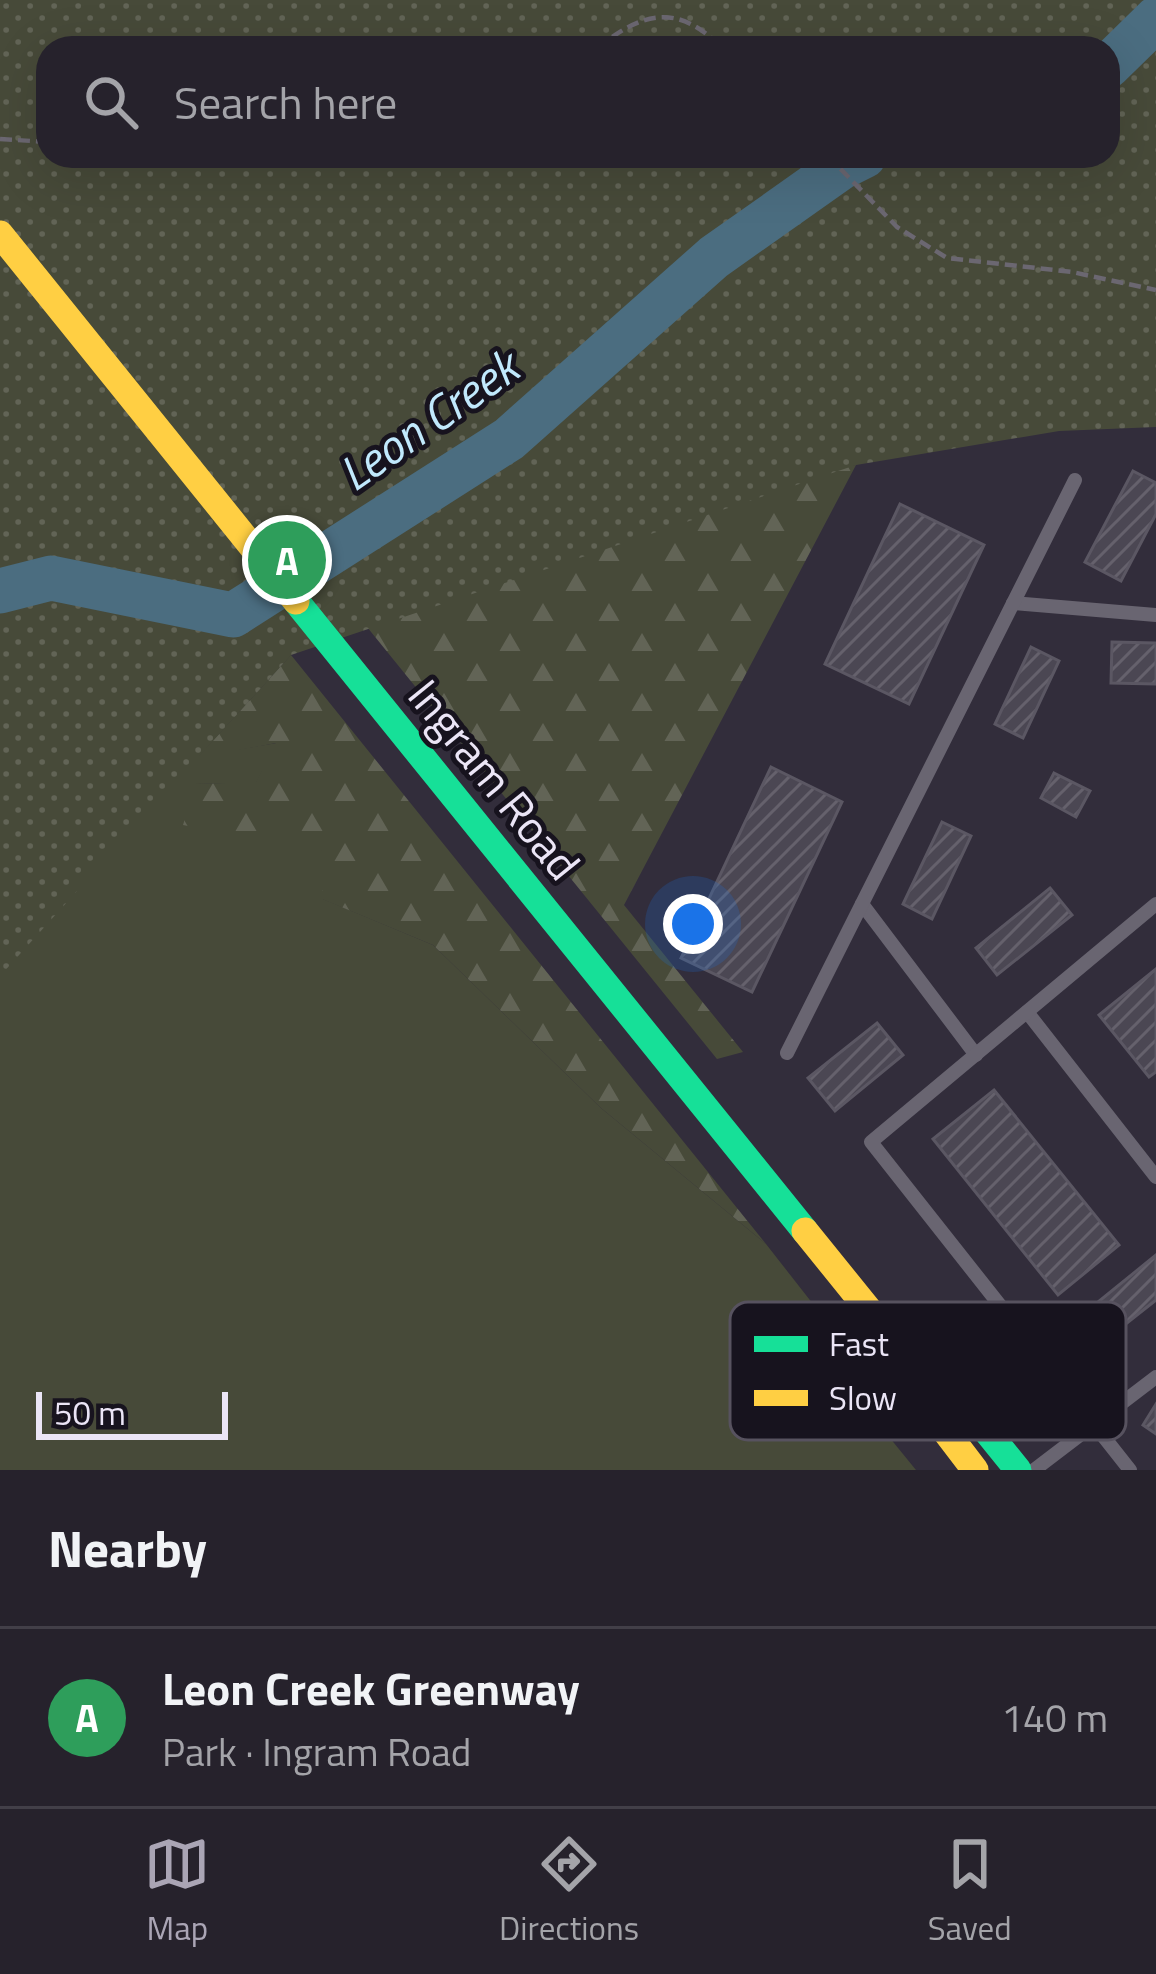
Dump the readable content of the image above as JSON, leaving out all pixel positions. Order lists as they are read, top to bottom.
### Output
{
  "streets": {
    "street": ["Ingram Road"]
  },
  "water": ["Leon Creek"],
  "legend": ["Fast", "Slow"],
  "scale_bar": "50 m",
  "page": {
    "search": "Search here",
    "pins": "A",
    "scale": "50 m",
    "heading": "Nearby",
    "list": [
      {
        "mark": "A",
        "name": "Leon Creek Greenway",
        "note": "Park · Ingram Road",
        "value": "140 m"
      }
    ],
    "nav": ["Map", "Directions", "Saved"]
  }
}
